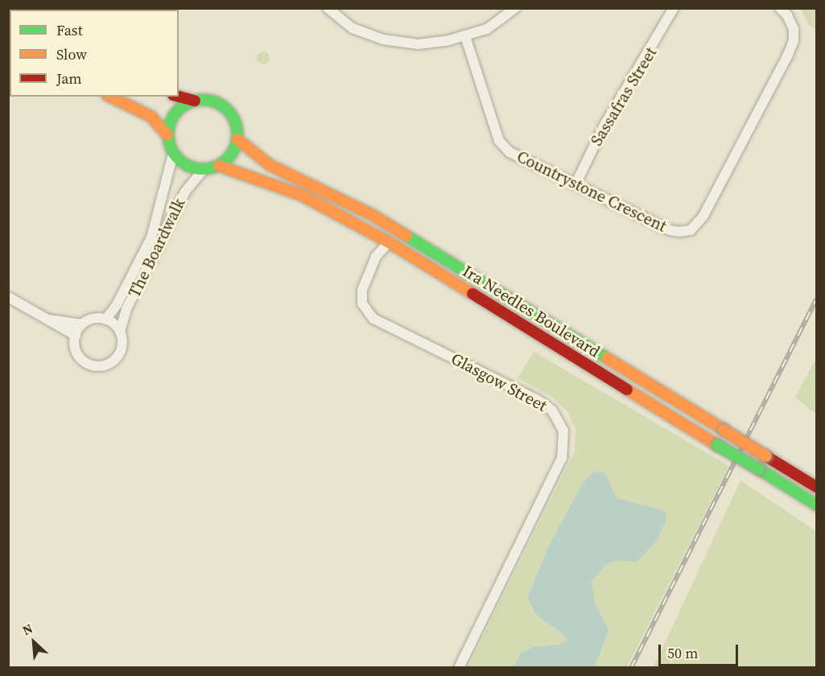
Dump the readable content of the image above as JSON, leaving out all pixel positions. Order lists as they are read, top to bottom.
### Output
{
  "streets": {
    "main road": ["Ira Needles Boulevard"],
    "street": [
      "Sassafras Street",
      "Countrystone Crescent",
      "The Boardwalk",
      "Glasgow Street"
    ]
  },
  "crossings": [
    ["Sassafras Street", "Countrystone Crescent"],
    ["The Boardwalk", "Ira Needles Boulevard"],
    ["Ira Needles Boulevard", "Glasgow Street"]
  ],
  "legend": ["Fast", "Slow", "Jam"],
  "scale_bar": "50 m",
  "north": "top left"
}
